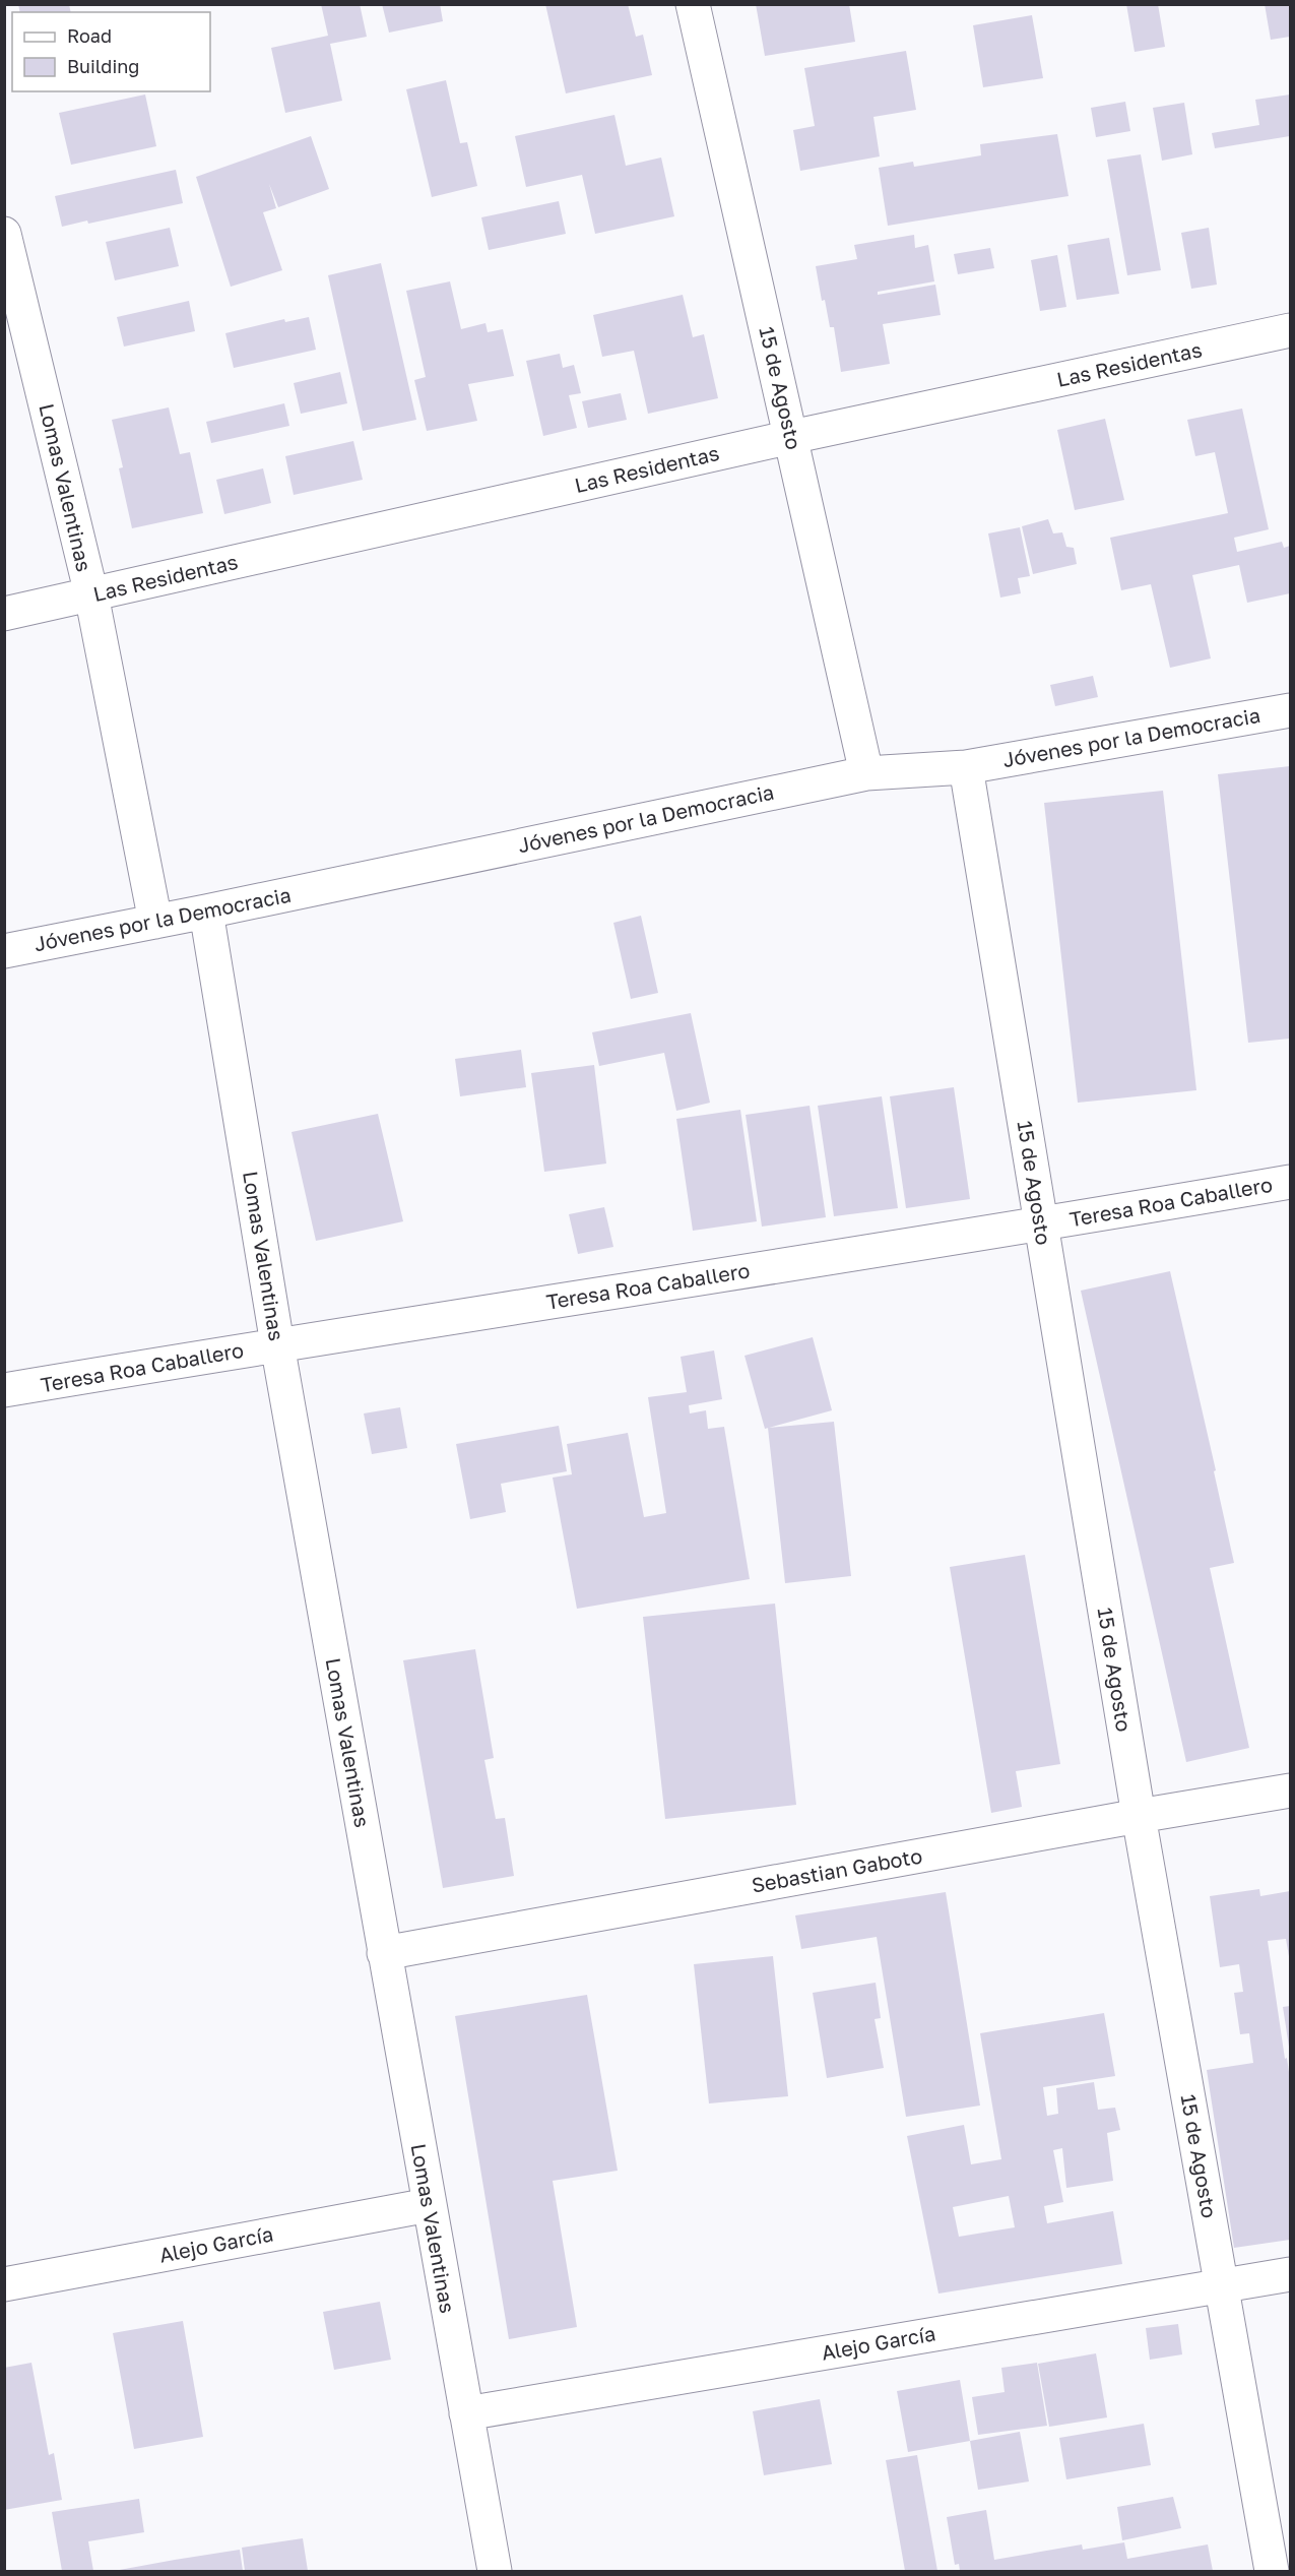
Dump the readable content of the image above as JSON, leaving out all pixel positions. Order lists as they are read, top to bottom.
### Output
{
  "streets": {
    "street": [
      "Las Residentas",
      "15 de Agosto",
      "Lomas Valentinas",
      "Jóvenes por la Democracia",
      "Teresa Roa Caballero",
      "Sebastian Gaboto",
      "Alejo García"
    ]
  },
  "crossings": [
    ["Las Residentas", "15 de Agosto"],
    ["Las Residentas", "Lomas Valentinas"],
    ["15 de Agosto", "Jóvenes por la Democracia"],
    ["15 de Agosto", "Teresa Roa Caballero"],
    ["15 de Agosto", "Sebastian Gaboto"],
    ["15 de Agosto", "Alejo García"],
    ["Lomas Valentinas", "Jóvenes por la Democracia"],
    ["Lomas Valentinas", "Teresa Roa Caballero"],
    ["Lomas Valentinas", "Sebastian Gaboto"],
    ["Lomas Valentinas", "Alejo García"]
  ],
  "legend": ["Road", "Building"]
}
